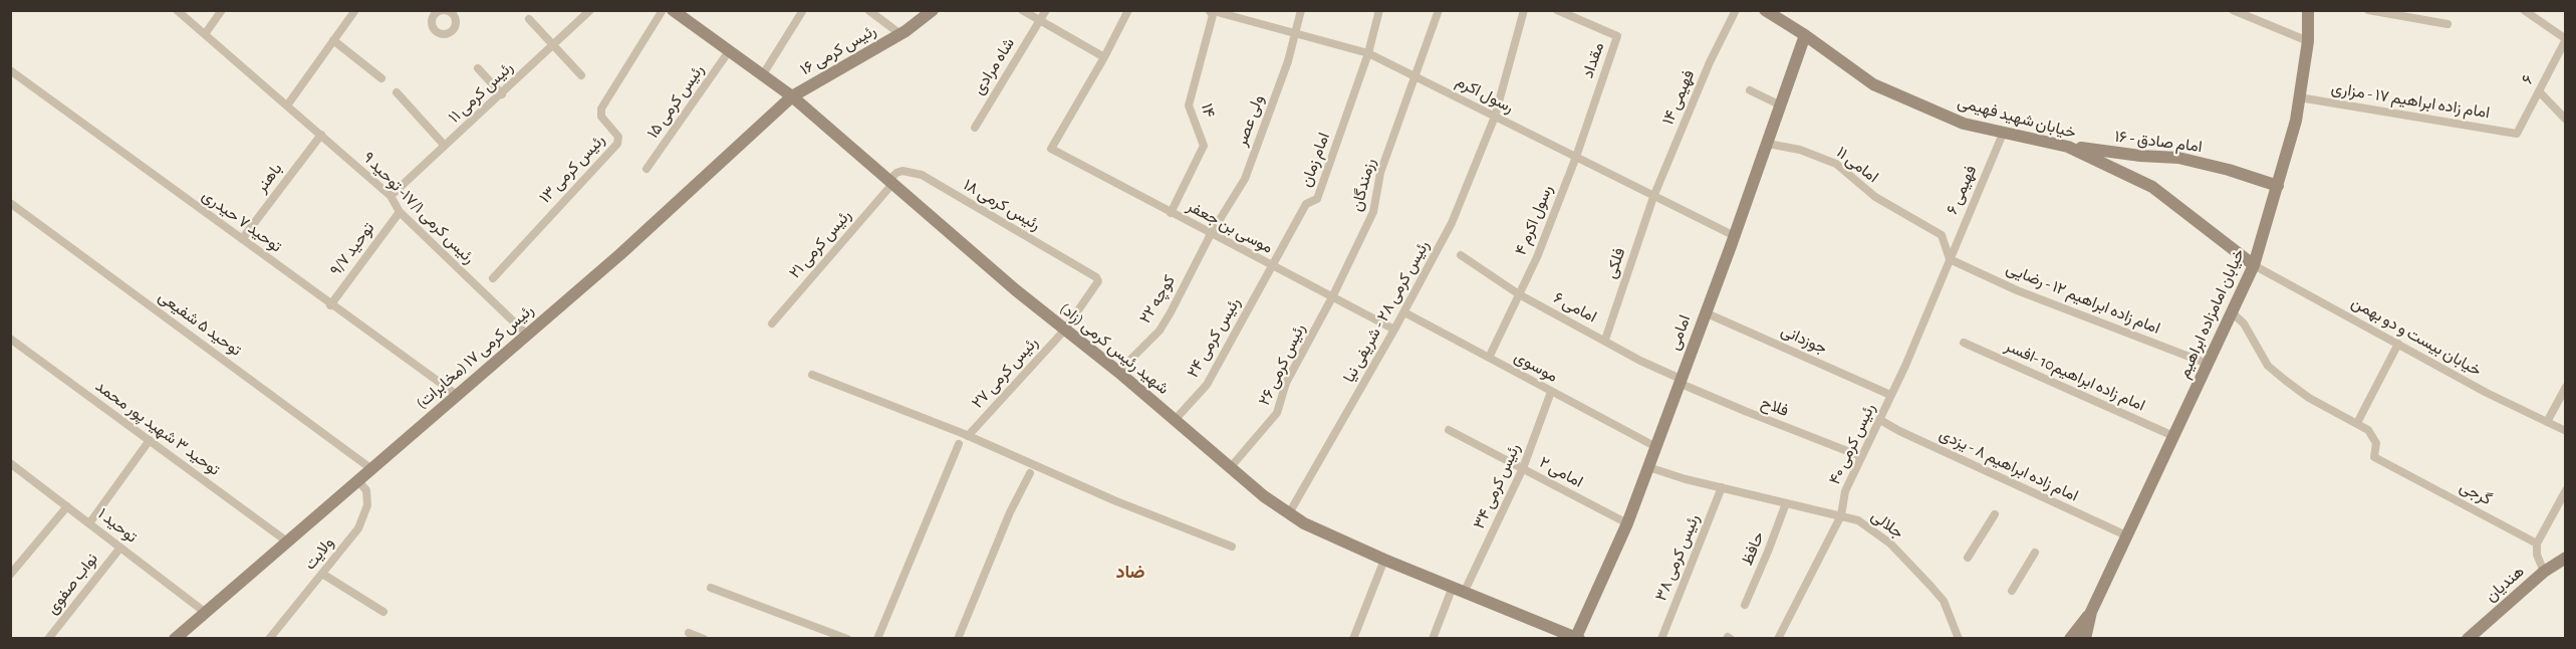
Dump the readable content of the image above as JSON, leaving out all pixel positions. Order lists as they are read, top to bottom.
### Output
{
  "streets": {
    "street": [
      "رئیس کرمی ۱۶",
      "مقداد",
      "شاه مرادی",
      "۶",
      "رئیس کرمی ۱۱",
      "رسول اکرم",
      "فهیمی ۱۴",
      "امام زاده ابراهیم ۱۷ - مزاری",
      "رئیس کرمی ۱۵",
      "۱۴",
      "خیابان شهید فهیمی",
      "ولی عصر",
      "۱۶ - امام صادق",
      "امام زمان",
      "امامی ۱۱",
      "رئیس کرمی ۱۳",
      "باهنر",
      "رزمندگان",
      "فهیمی ۶",
      "رئیس کرمی ۱۸",
      "رئیس کرمی ۱۷/۱- توحید ۹",
      "رسول اکرم ۴",
      "توحید ۷ حیدری",
      "موسی بن جعفر",
      "رئیس کرمی ۲۱",
      "توحید ۹/۷",
      "فلکی",
      "امام زاده ابراهیم ۱۲ - رضایی",
      "کوچه ۲۲",
      "امامی ۶",
      "رئیس کرمی ۲۸ - شریفی نیا",
      "خیابان امامزاده ابراهیم",
      "توحید ۵ شفیعی",
      "امامی",
      "خیابان بیست و دو بهمن",
      "رئیس کرمی ۲۴",
      "جوزدانی",
      "شهید رئیس کرمی (زاد)",
      "رئیس کرمی ۱۷ (مخابرات)",
      "رئیس کرمی ۲۶",
      "موسوی",
      "رئیس کرمی ۲۷",
      "امام زاده ابراهیم10 -افسر",
      "فلاح",
      "توحید ۳ شهيد پور محمد",
      "رئیس کرمی ۴۰",
      "امام زاده ابراهیم ۸ - یزدی",
      "امامی ۲",
      "رئیس کرمی ۳۴",
      "گرجی",
      "جلالی",
      "توحید ۱",
      "حافظ",
      "ولایت",
      "رئیس کرمی ۳۸",
      "نواب صفوی",
      "هندیان"
    ]
  },
  "crossings": [
    ["رئیس کرمی ۱۶", "شهید رئیس کرمی (زاد)"],
    ["رئیس کرمی ۱۶", "رئیس کرمی ۱۷ (مخابرات)"],
    ["مقداد", "رسول اکرم"],
    ["مقداد", "رسول اکرم ۴"],
    ["۶", "امام زاده ابراهیم ۱۷ - مزاری"],
    ["رئیس کرمی ۱۱", "رئیس کرمی ۱۷/۱- توحید ۹"],
    ["رسول اکرم", "فهیمی ۱۴"],
    ["رسول اکرم", "۱۴"],
    ["رسول اکرم", "ولی عصر"],
    ["رسول اکرم", "امام زمان"],
    ["رسول اکرم", "رزمندگان"],
    ["رسول اکرم", "رسول اکرم ۴"],
    ["رسول اکرم", "فلکی"],
    ["رسول اکرم", "رئیس کرمی ۲۸ - شریفی نیا"],
    ["رسول اکرم", "امامی"],
    ["فهیمی ۱۴", "فلکی"],
    ["امام زاده ابراهیم ۱۷ - مزاری", "خیابان امامزاده ابراهیم"],
    ["رئیس کرمی ۱۵", "شهید رئیس کرمی (زاد)"],
    ["۱۴", "موسی بن جعفر"],
    ["خیابان شهید فهیمی", "۱۶ - امام صادق"],
    ["خیابان شهید فهیمی", "فهیمی ۶"],
    ["خیابان شهید فهیمی", "خیابان امامزاده ابراهیم"],
    ["خیابان شهید فهیمی", "امامی"],
    ["خیابان شهید فهیمی", "خیابان بیست و دو بهمن"],
    ["ولی عصر", "موسی بن جعفر"],
    ["ولی عصر", "کوچه ۲۲"],
    ["۱۶ - امام صادق", "خیابان امامزاده ابراهیم"],
    ["امام زمان", "موسی بن جعفر"],
    ["امام زمان", "رئیس کرمی ۲۴"],
    ["امامی ۱۱", "فهیمی ۶"],
    ["امامی ۱۱", "امام زاده ابراهیم ۱۲ - رضایی"],
    ["امامی ۱۱", "امامی"],
    ["امامی ۱۱", "رئیس کرمی ۴۰"],
    ["باهنر", "رئیس کرمی ۱۷/۱- توحید ۹"],
    ["باهنر", "توحید ۷ حیدری"],
    ["رزمندگان", "موسی بن جعفر"],
    ["رزمندگان", "رئیس کرمی ۲۶"],
    ["فهیمی ۶", "امام زاده ابراهیم ۱۲ - رضایی"],
    ["فهیمی ۶", "رئیس کرمی ۴۰"],
    ["رئیس کرمی ۱۸", "رئیس کرمی ۲۱"],
    ["رئیس کرمی ۱۸", "شهید رئیس کرمی (زاد)"],
    ["رئیس کرمی ۱۸", "رئیس کرمی ۲۷"],
    ["رئیس کرمی ۱۷/۱- توحید ۹", "توحید ۹/۷"],
    ["رئیس کرمی ۱۷/۱- توحید ۹", "رئیس کرمی ۱۷ (مخابرات)"],
    ["رسول اکرم ۴", "امامی ۶"],
    ["رسول اکرم ۴", "موسوی"],
    ["توحید ۷ حیدری", "توحید ۹/۷"],
    ["توحید ۷ حیدری", "رئیس کرمی ۱۷ (مخابرات)"],
    ["موسی بن جعفر", "کوچه ۲۲"],
    ["موسی بن جعفر", "رئیس کرمی ۲۸ - شریفی نیا"],
    ["موسی بن جعفر", "رئیس کرمی ۲۴"],
    ["موسی بن جعفر", "رئیس کرمی ۲۶"],
    ["رئیس کرمی ۲۱", "شهید رئیس کرمی (زاد)"],
    ["فلکی", "امامی ۶"],
    ["امام زاده ابراهیم ۱۲ - رضایی", "خیابان امامزاده ابراهیم"],
    ["امام زاده ابراهیم ۱۲ - رضایی", "رئیس کرمی ۴۰"],
    ["کوچه ۲۲", "شهید رئیس کرمی (زاد)"],
    ["امامی ۶", "امامی"],
    ["امامی ۶", "فلاح"],
    ["رئیس کرمی ۲۸ - شریفی نیا", "شهید رئیس کرمی (زاد)"],
    ["رئیس کرمی ۲۸ - شریفی نیا", "موسوی"],
    ["خیابان امامزاده ابراهیم", "خیابان بیست و دو بهمن"],
    ["خیابان امامزاده ابراهیم", "امام زاده ابراهیم10 -افسر"],
    ["خیابان امامزاده ابراهیم", "امام زاده ابراهیم ۸ - یزدی"],
    ["توحید ۵ شفیعی", "رئیس کرمی ۱۷ (مخابرات)"],
    ["امامی", "جوزدانی"],
    ["امامی", "شهید رئیس کرمی (زاد)"],
    ["امامی", "موسوی"],
    ["امامی", "فلاح"],
    ["امامی", "امامی ۲"],
    ["امامی", "جلالی"],
    ["رئیس کرمی ۲۴", "شهید رئیس کرمی (زاد)"],
    ["جوزدانی", "رئیس کرمی ۴۰"],
    ["شهید رئیس کرمی (زاد)", "رئیس کرمی ۱۷ (مخابرات)"],
    ["شهید رئیس کرمی (زاد)", "رئیس کرمی ۲۶"],
    ["شهید رئیس کرمی (زاد)", "رئیس کرمی ۲۷"],
    ["شهید رئیس کرمی (زاد)", "رئیس کرمی ۳۴"],
    ["رئیس کرمی ۱۷ (مخابرات)", "توحید ۳ شهيد پور محمد"],
    ["رئیس کرمی ۱۷ (مخابرات)", "توحید ۱"],
    ["رئیس کرمی ۱۷ (مخابرات)", "ولایت"],
    ["موسوی", "رئیس کرمی ۳۴"],
    ["فلاح", "رئیس کرمی ۴۰"],
    ["رئیس کرمی ۴۰", "امام زاده ابراهیم ۸ - یزدی"],
    ["رئیس کرمی ۴۰", "جلالی"],
    ["امامی ۲", "رئیس کرمی ۳۴"],
    ["جلالی", "حافظ"],
    ["جلالی", "رئیس کرمی ۳۸"],
    ["توحید ۱", "نواب صفوی"]
  ],
  "districts": ["ضاد"]
}
